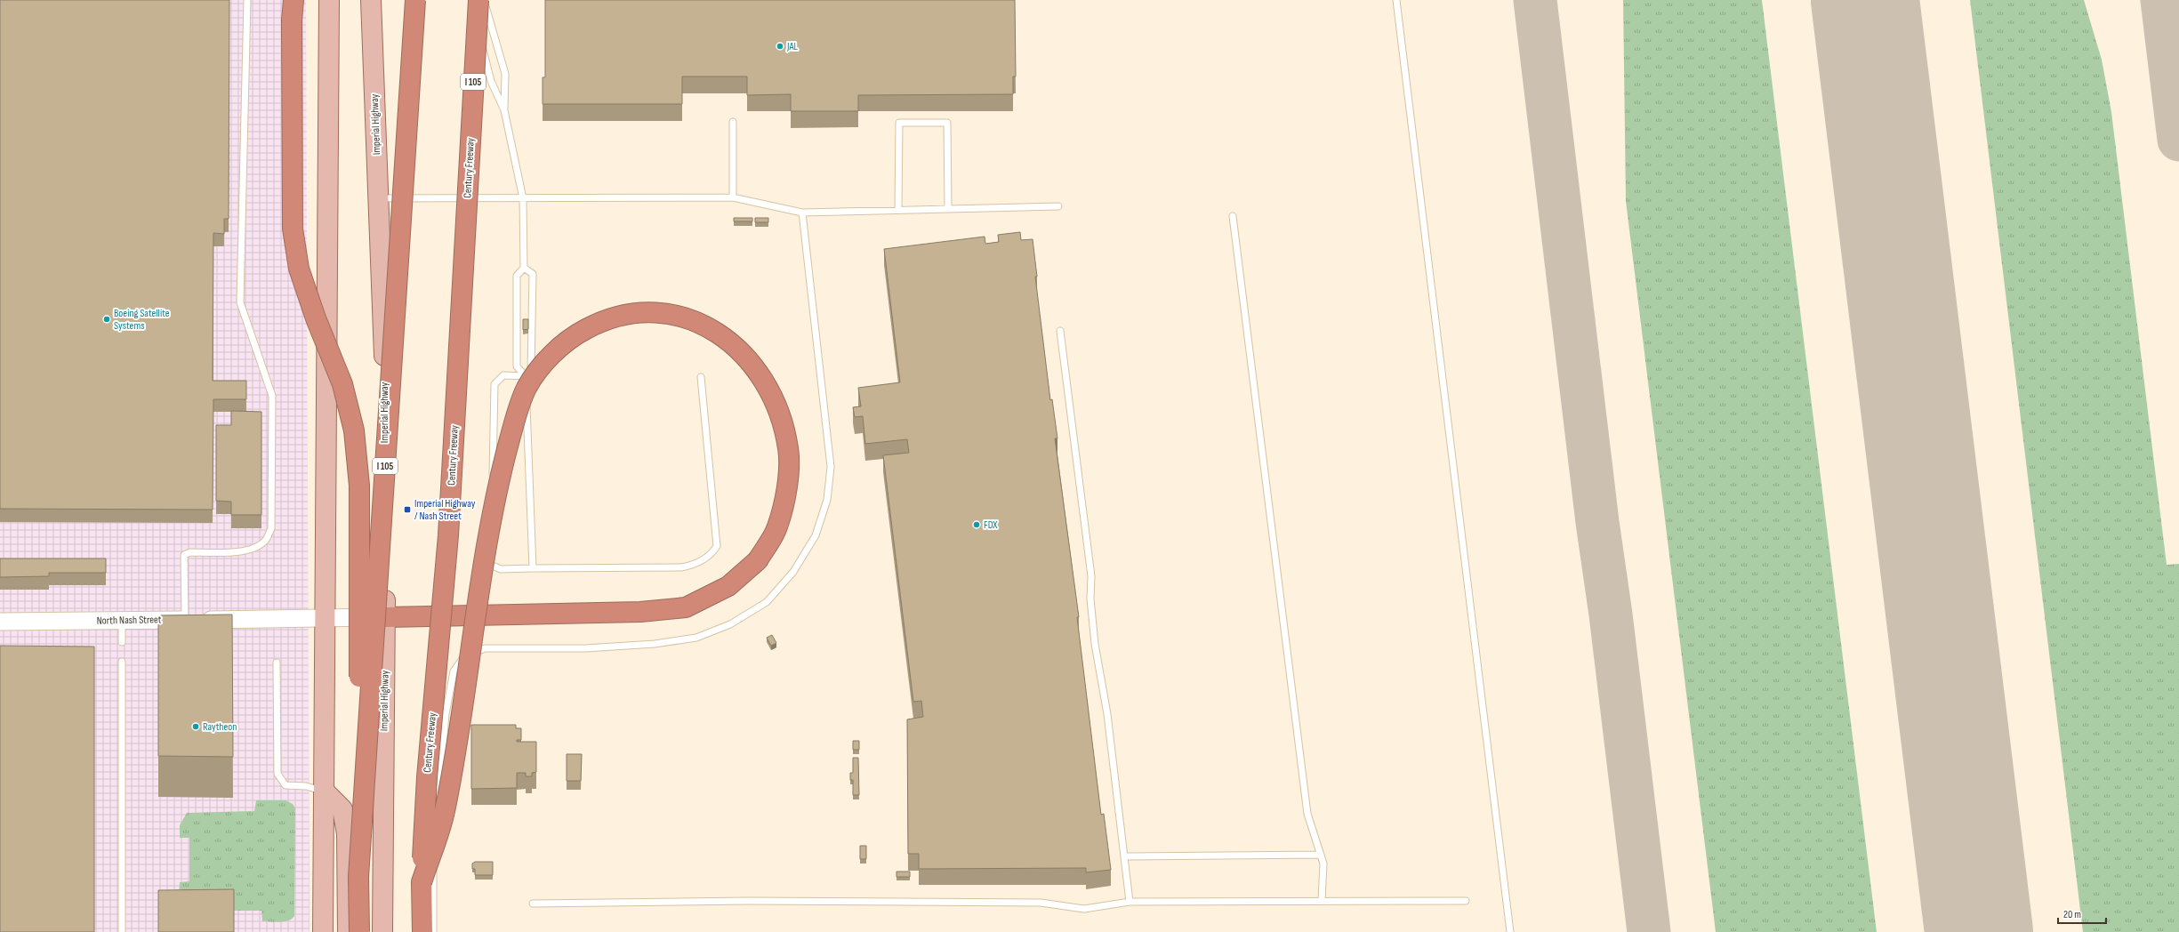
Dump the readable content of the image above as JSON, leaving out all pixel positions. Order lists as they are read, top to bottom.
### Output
{
  "streets": {
    "highway": ["I 105", "Century Freeway"],
    "main road": ["Imperial Highway"],
    "street": ["North Nash Street"]
  },
  "crossings": [
    ["Imperial Highway", "North Nash Street"]
  ],
  "places": {
    "other": [
      "JAL",
      "Boeing Satellite Systems",
      "FDX",
      "Raytheon"
    ],
    "transit": ["Imperial Highway / Nash Street"]
  },
  "scale_bar": "20 m"
}
